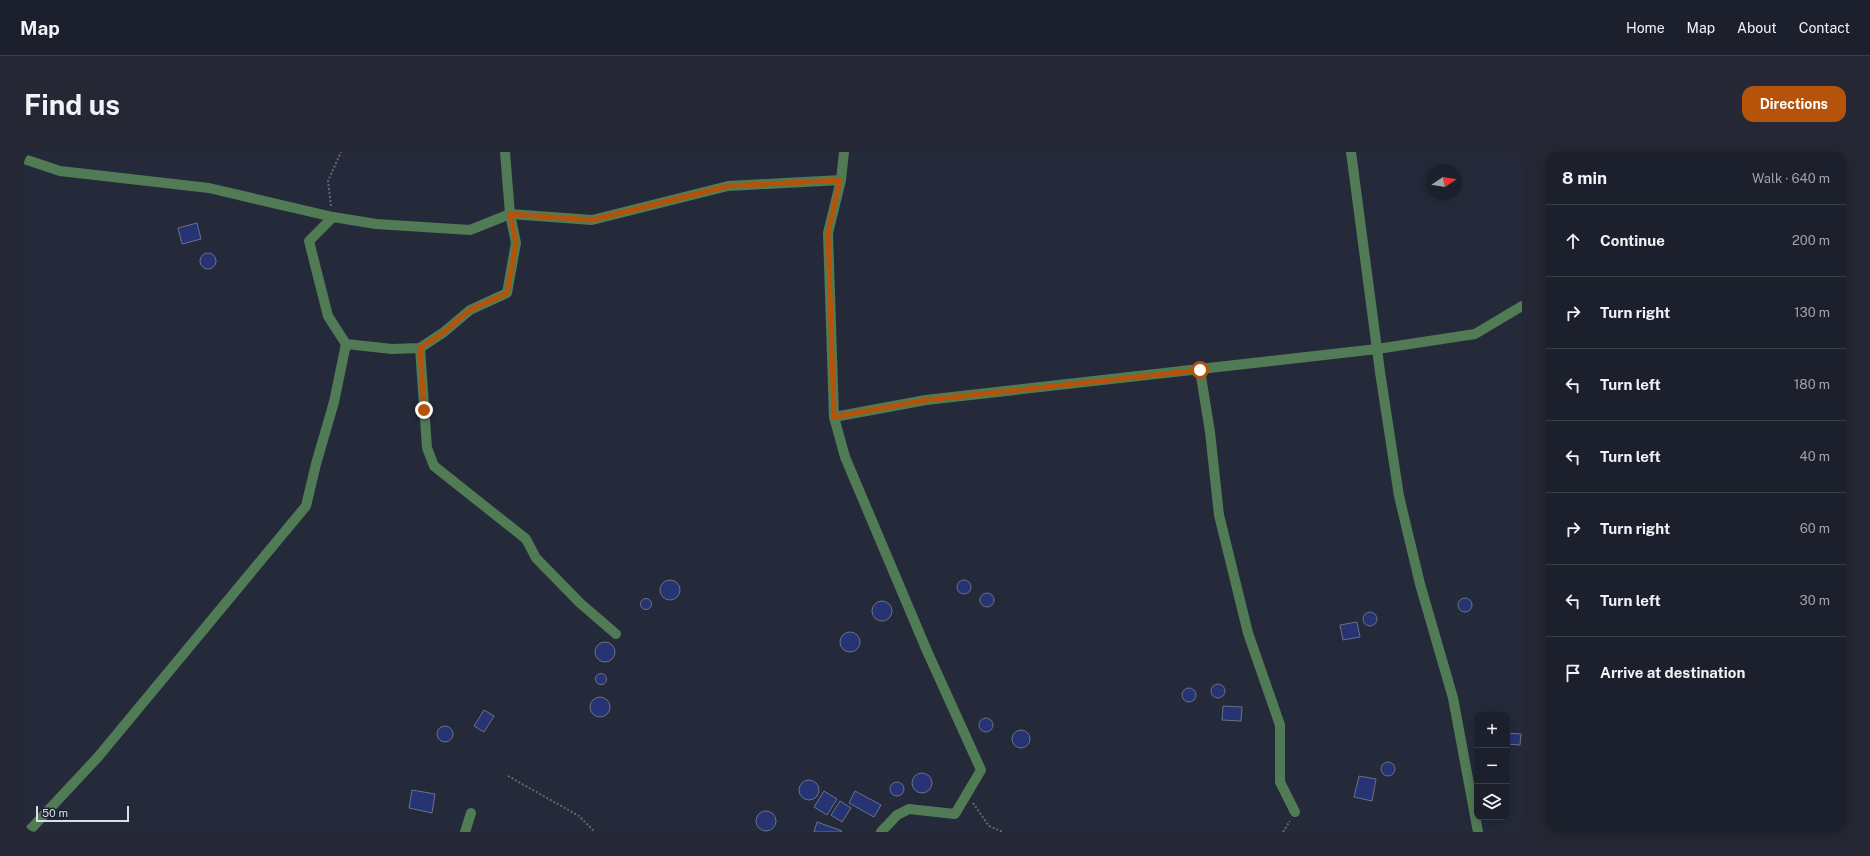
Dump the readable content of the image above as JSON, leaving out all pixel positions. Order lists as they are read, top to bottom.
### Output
{
  "scale_bar": "50 m",
  "north": "right",
  "page": {
    "header": "Map",
    "nav": [
      "Home",
      "Map",
      "About",
      "Contact"
    ],
    "buttons": "Directions",
    "title": "Find us",
    "heading": ["8 min", "Walk · 640 m"],
    "list": [
      ["Continue", "200 m"],
      ["Turn right", "130 m"],
      ["Turn left", "180 m"],
      ["Turn left", "40 m"],
      ["Turn right", "60 m"],
      ["Turn left", "30 m"],
      "Arrive at destination"
    ],
    "map_buttons": ["+", "−"],
    "scale": "50 m"
  }
}
